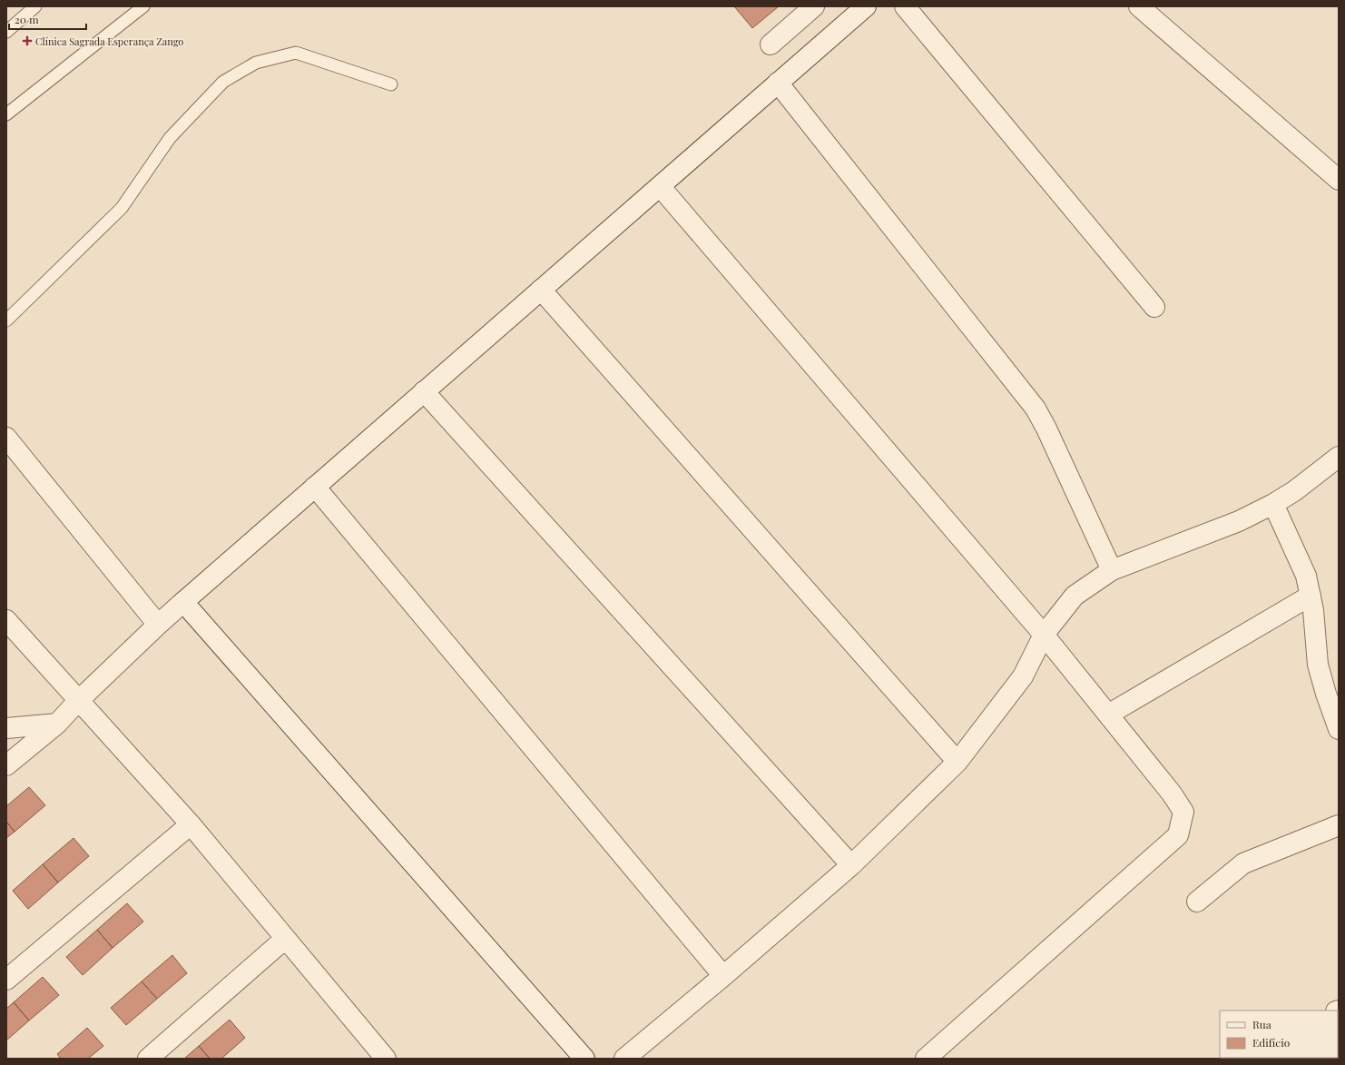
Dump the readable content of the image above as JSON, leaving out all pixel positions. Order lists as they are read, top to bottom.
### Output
{
  "places": {
    "health": ["Clínica Sagrada Esperança Zango"]
  },
  "legend": ["Rua", "Edifício"],
  "scale_bar": "20 m"
}
